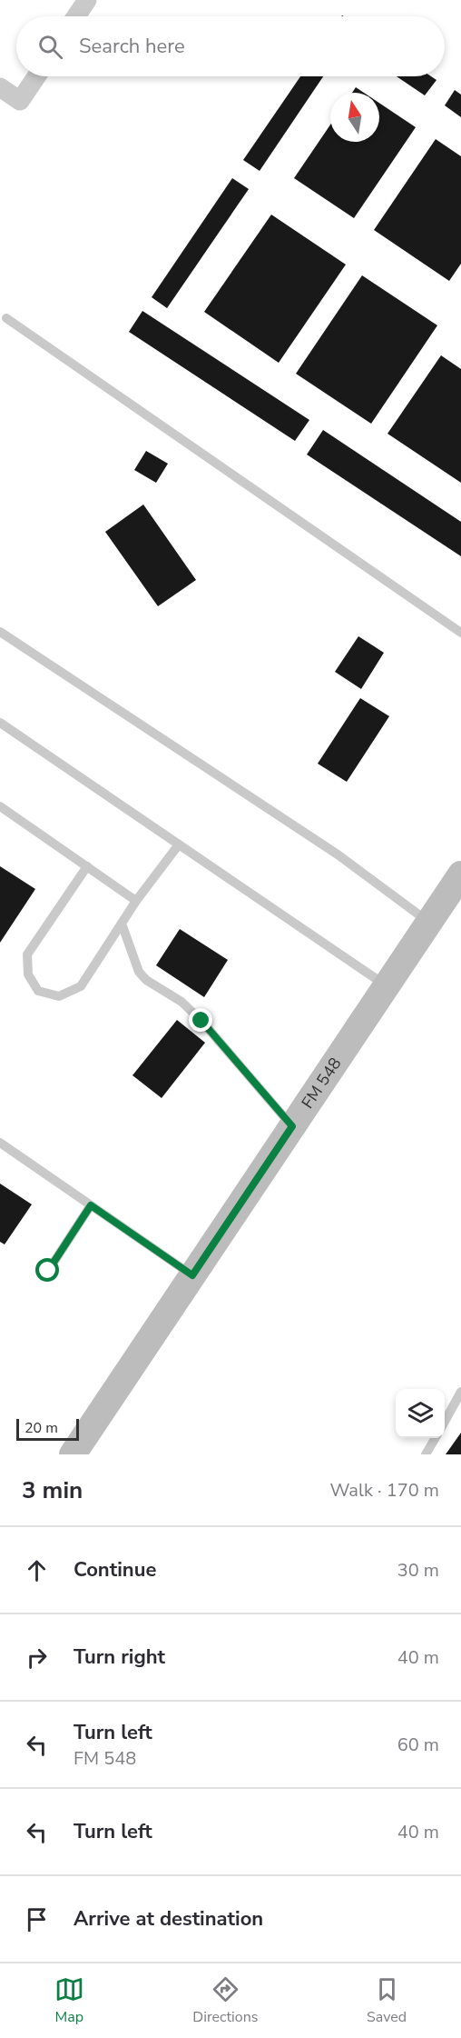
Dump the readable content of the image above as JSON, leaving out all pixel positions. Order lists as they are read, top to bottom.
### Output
{
  "streets": {
    "main road": ["FM 548"]
  },
  "scale_bar": "20 m",
  "north": "top",
  "page": {
    "search": "Search here",
    "scale": "20 m",
    "heading": ["3 min", "Walk · 170 m"],
    "list": [
      ["Continue", "30 m"],
      ["Turn right", "40 m"],
      ["Turn left", "FM 548", "60 m"],
      ["Turn left", "40 m"],
      "Arrive at destination"
    ],
    "nav": ["Map", "Directions", "Saved"]
  }
}
